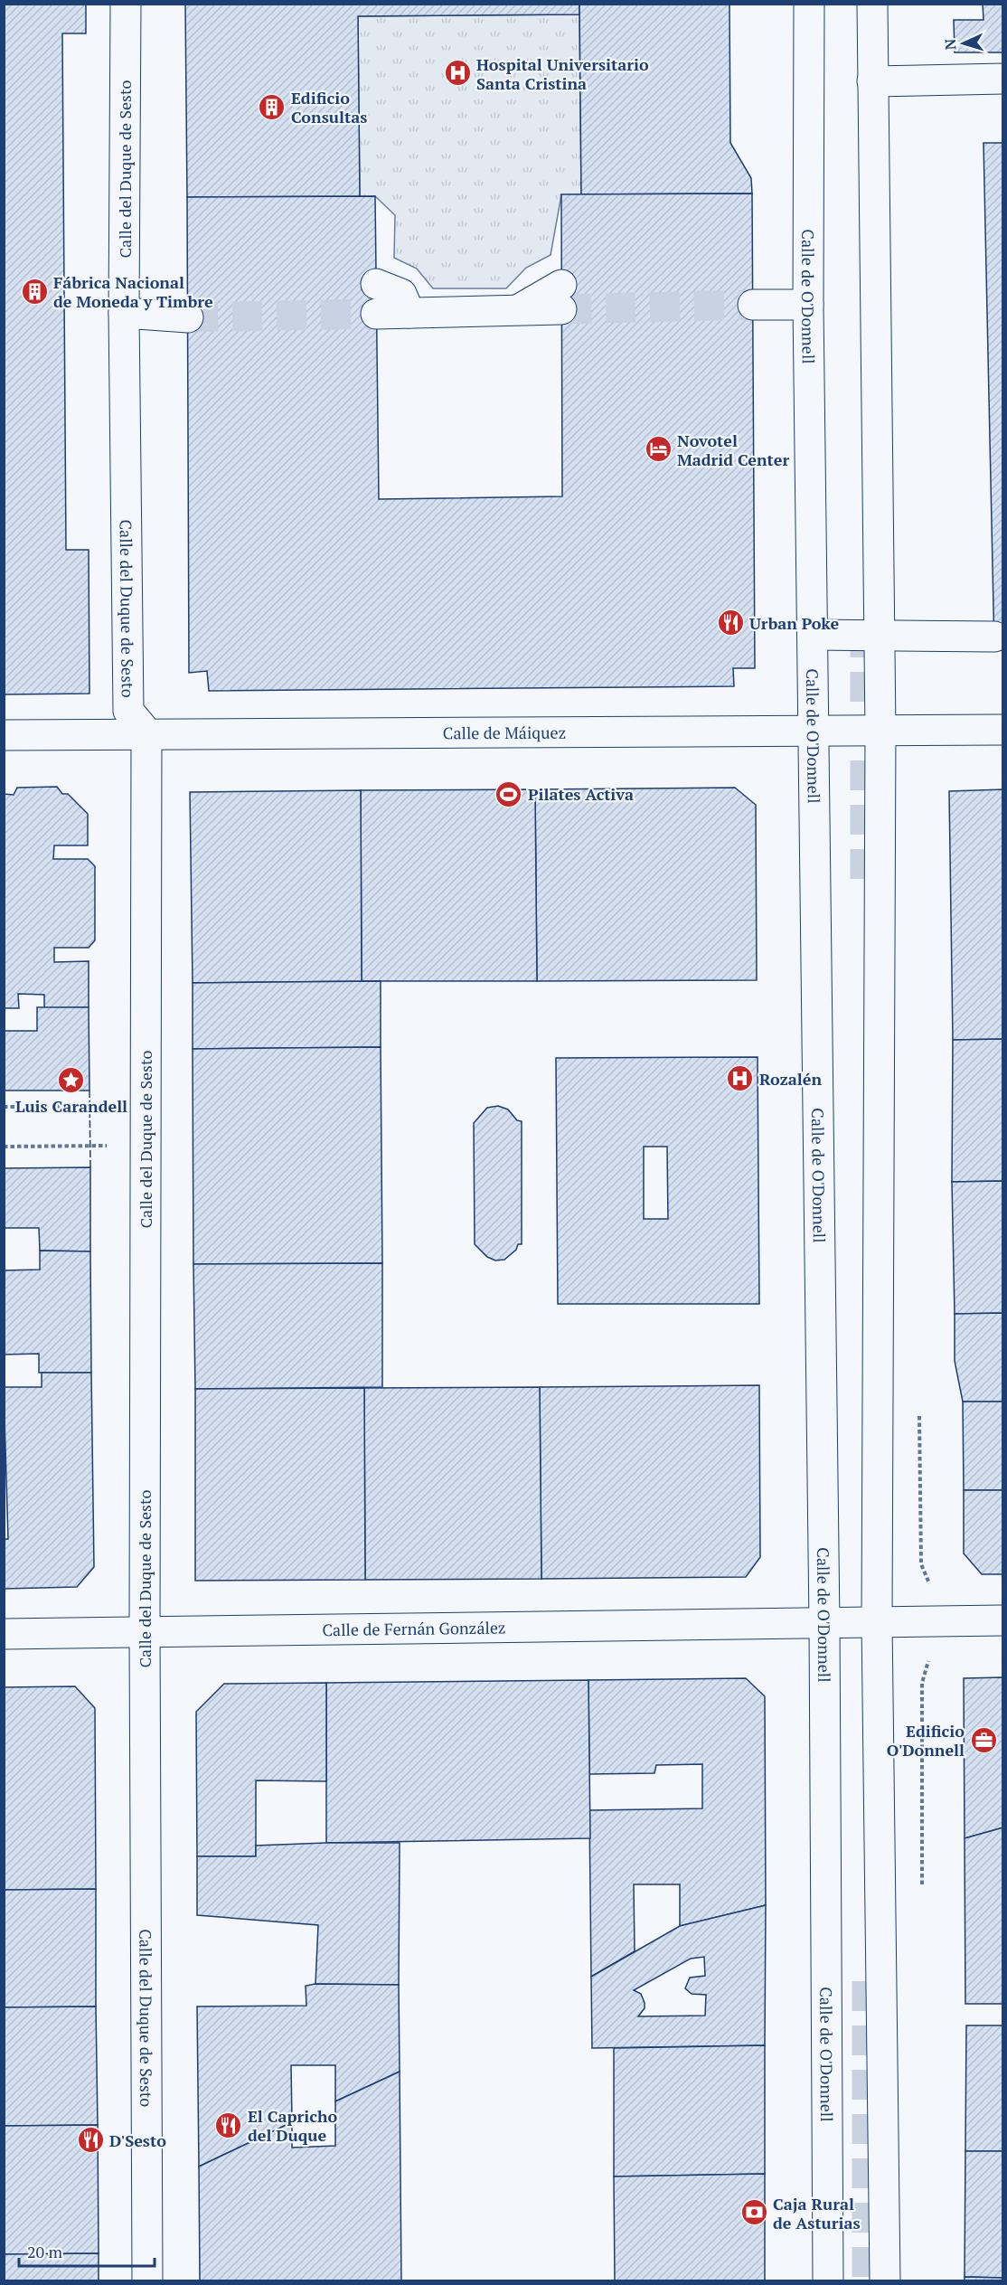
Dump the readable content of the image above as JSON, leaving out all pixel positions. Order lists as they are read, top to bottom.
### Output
{
  "streets": {
    "main road": [
      "Calle del Duque de Sesto",
      "Calle de O'Donnell",
      "Calle de Máiquez",
      "Calle de Fernán González"
    ]
  },
  "crossings": [
    ["Calle del Duque de Sesto", "Calle de Máiquez"],
    ["Calle del Duque de Sesto", "Calle de Fernán González"],
    ["Calle de O'Donnell", "Calle de Máiquez"],
    ["Calle de O'Donnell", "Calle de Fernán González"]
  ],
  "places": {
    "hospital": ["Hospital Universitario Santa Cristina", "Rozalén"],
    "building": ["Edificio Consultas", "Fábrica Nacional de Moneda y Timbre"],
    "hotel": ["Novotel Madrid Center"],
    "restaurant": ["Urban Poke", "El Capricho del Duque", "D'Sesto"],
    "sports": ["Pilates Activa"],
    "place": ["Luis Carandell"],
    "office": ["Edificio O'Donnell"],
    "bank": ["Caja Rural de Asturias"]
  },
  "scale_bar": "20 m",
  "north": "left"
}
